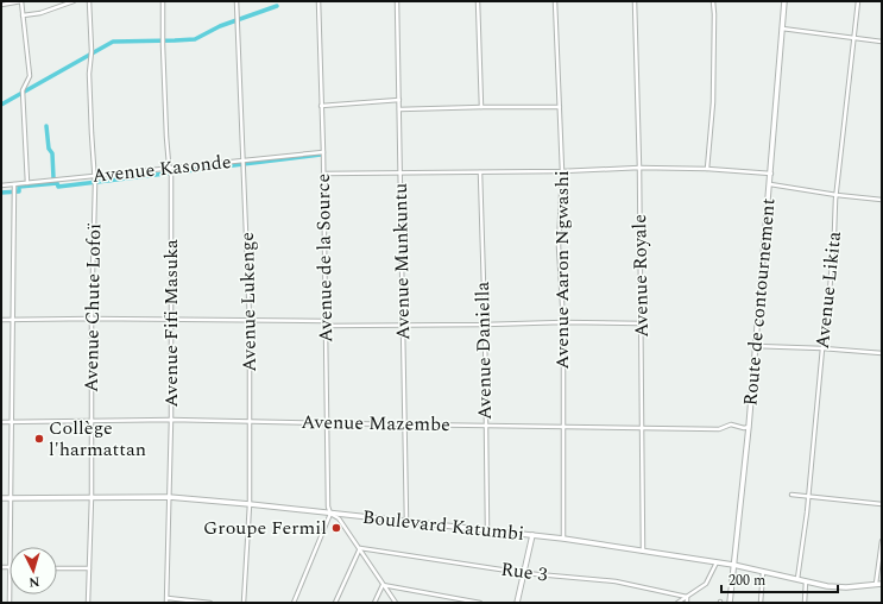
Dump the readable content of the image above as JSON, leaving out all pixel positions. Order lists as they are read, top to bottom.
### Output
{
  "streets": {
    "street": [
      "Avenue Kasonde",
      "Avenue de la Source",
      "Avenue Munkuntu",
      "Avenue Aaron Ngwashi",
      "Avenue Royale",
      "Avenue Likita",
      "Avenue Lukenge",
      "Route de contournement",
      "Avenue Chute Lofoï",
      "Avenue Fifi Masuka",
      "Avenue Daniella",
      "Avenue Mazembe",
      "Boulevard Katumbi",
      "Rue 3"
    ]
  },
  "crossings": [
    ["Avenue Kasonde", "Avenue de la Source"],
    ["Avenue Kasonde", "Avenue Lukenge"],
    ["Avenue Kasonde", "Avenue Chute Lofoï"],
    ["Avenue Kasonde", "Avenue Fifi Masuka"],
    ["Avenue de la Source", "Avenue Mazembe"],
    ["Avenue de la Source", "Boulevard Katumbi"],
    ["Avenue Munkuntu", "Avenue Mazembe"],
    ["Avenue Munkuntu", "Boulevard Katumbi"],
    ["Avenue Aaron Ngwashi", "Avenue Mazembe"],
    ["Avenue Aaron Ngwashi", "Boulevard Katumbi"],
    ["Avenue Royale", "Avenue Mazembe"],
    ["Avenue Royale", "Boulevard Katumbi"],
    ["Avenue Likita", "Boulevard Katumbi"],
    ["Avenue Lukenge", "Avenue Mazembe"],
    ["Avenue Lukenge", "Boulevard Katumbi"],
    ["Route de contournement", "Avenue Mazembe"],
    ["Route de contournement", "Boulevard Katumbi"],
    ["Avenue Chute Lofoï", "Avenue Mazembe"],
    ["Avenue Chute Lofoï", "Boulevard Katumbi"],
    ["Avenue Fifi Masuka", "Avenue Mazembe"],
    ["Avenue Fifi Masuka", "Boulevard Katumbi"],
    ["Avenue Daniella", "Avenue Mazembe"],
    ["Avenue Daniella", "Boulevard Katumbi"]
  ],
  "places": ["Collège l'harmattan", "Groupe Fermil"],
  "scale_bar": "200 m",
  "north": "bottom"
}
